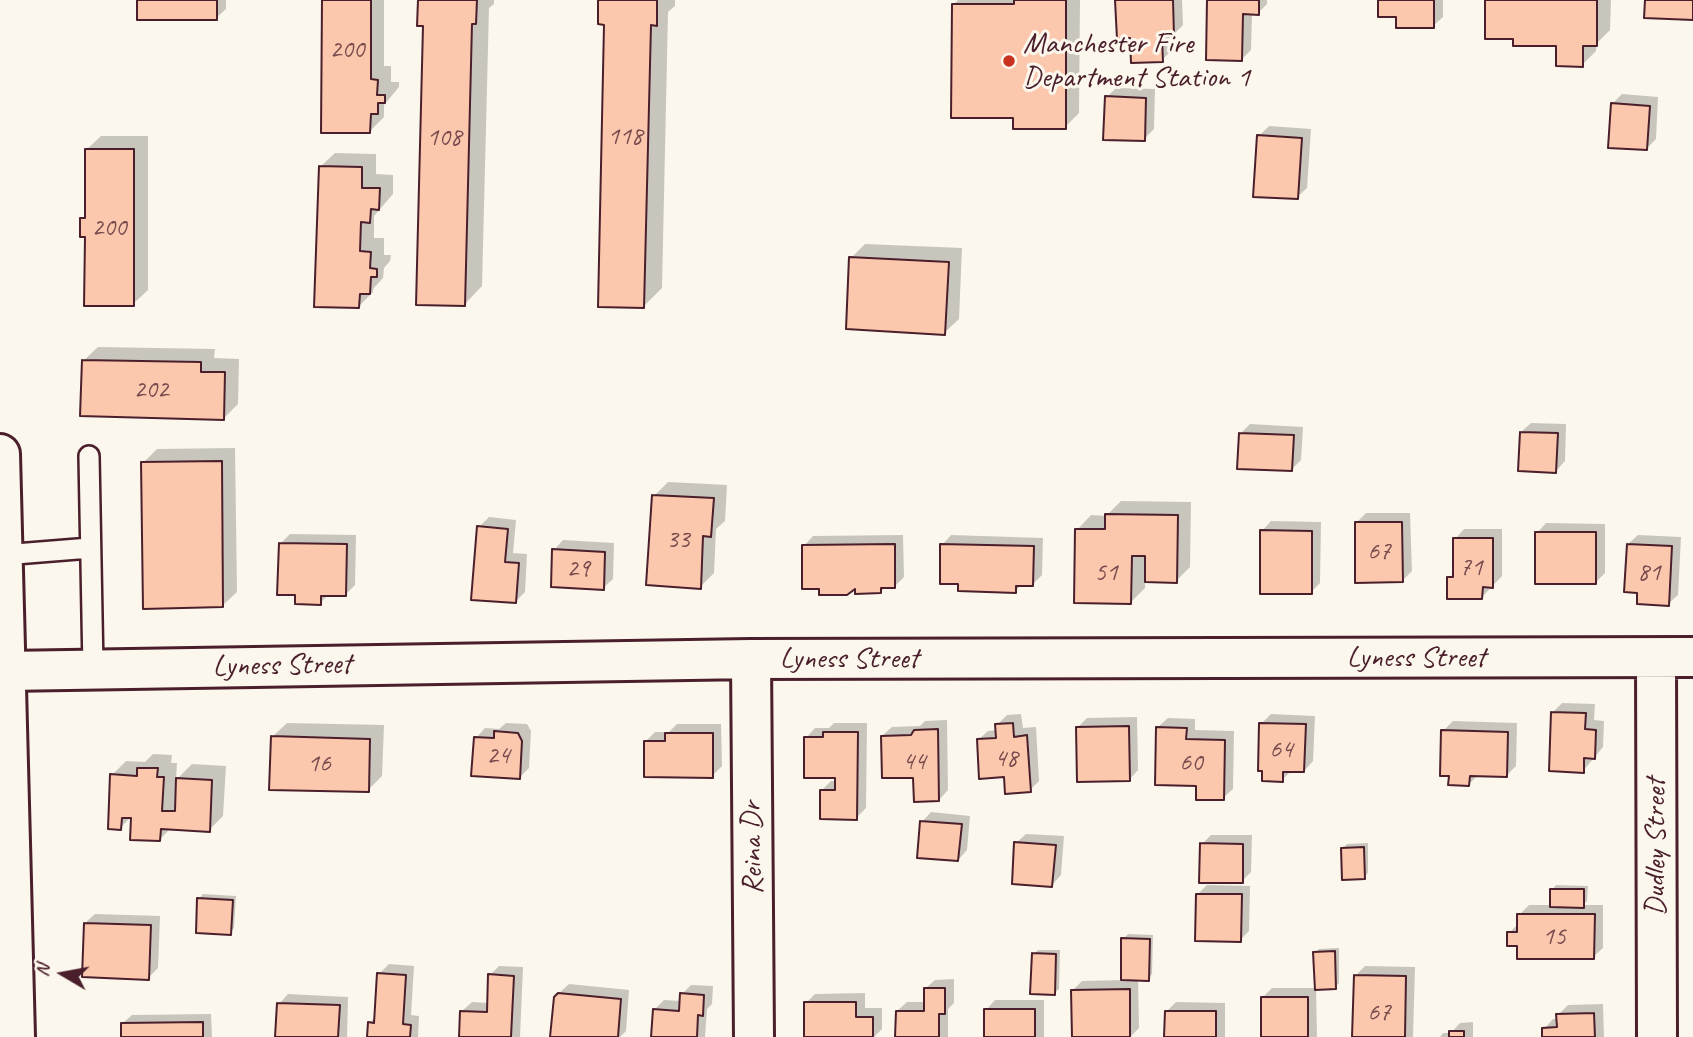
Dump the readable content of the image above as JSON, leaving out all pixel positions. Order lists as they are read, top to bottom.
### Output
{
  "streets": {
    "street": ["Lyness Street", "Dudley Street", "Reina Dr"]
  },
  "crossings": [
    ["Lyness Street", "Dudley Street"],
    ["Lyness Street", "Reina Dr"]
  ],
  "places": ["Manchester Fire Department Station 1"],
  "house_numbers": [
    "200",
    "118",
    "108",
    "200",
    "202",
    "33",
    "67",
    "71",
    "29",
    "51",
    "81",
    "64",
    "24",
    "48",
    "44",
    "60",
    "16",
    "15",
    "67"
  ],
  "north": "left"
}
